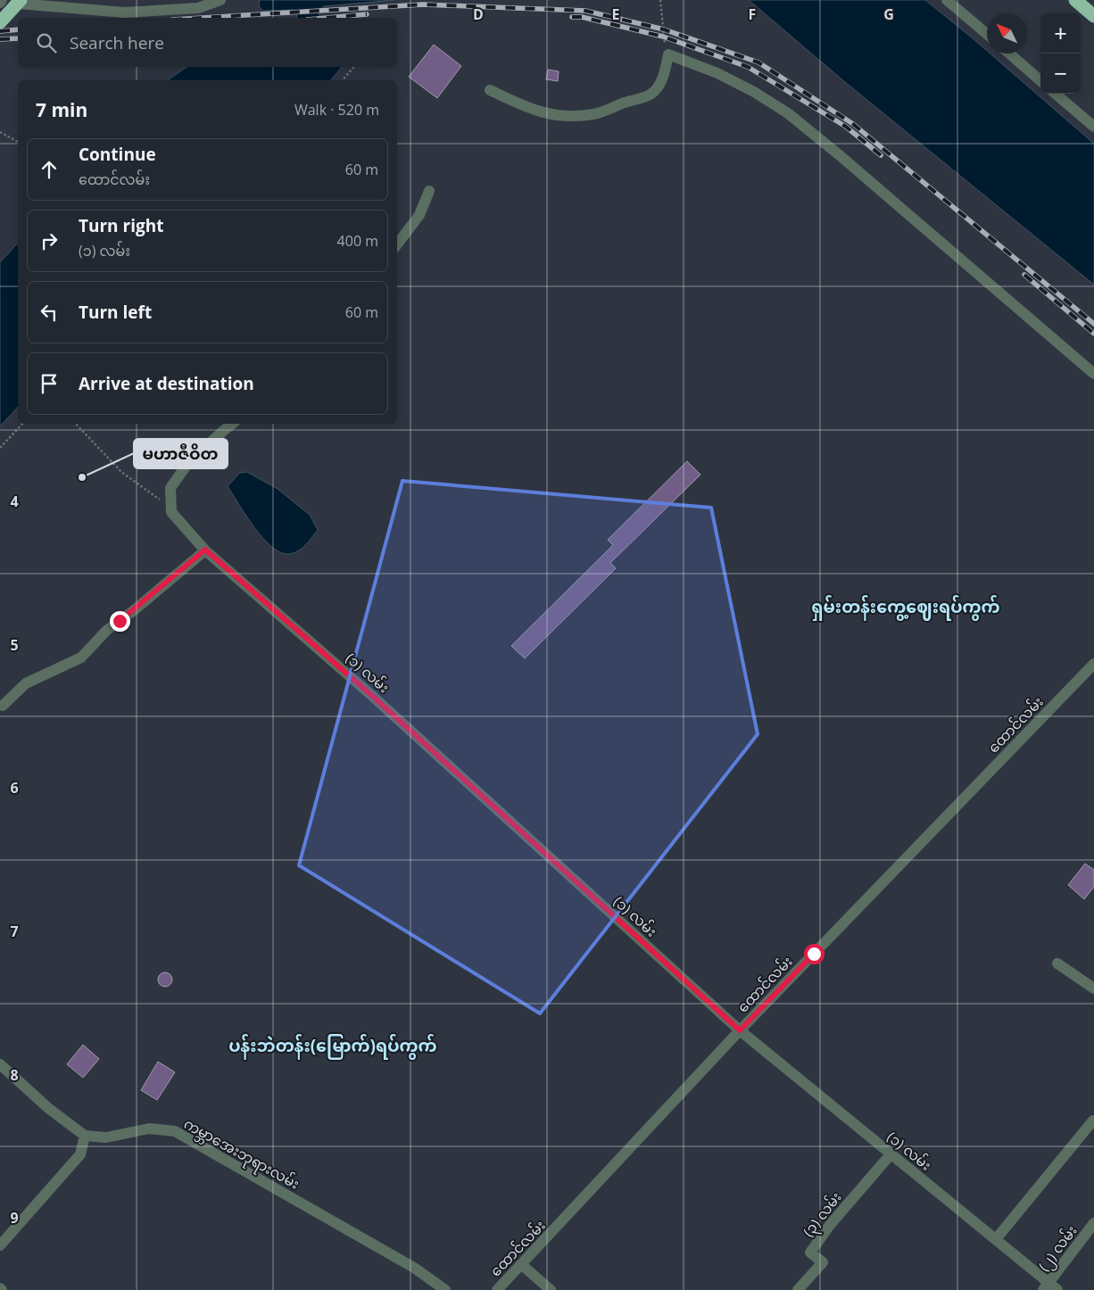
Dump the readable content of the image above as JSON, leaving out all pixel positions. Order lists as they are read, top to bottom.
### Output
{
  "streets": {
    "street": [
      "(၁) လမ်း",
      "ထောင်လမ်း",
      "ကမ္ဘာအေးဘုရားလမ်း",
      "(၃) လမ်း",
      "(၂) လမ်း"
    ]
  },
  "crossings": [
    ["(၁) လမ်း", "ထောင်လမ်း"],
    ["(၁) လမ်း", "(၃) လမ်း"],
    ["(၁) လမ်း", "(၂) လမ်း"]
  ],
  "districts": ["ရှမ်းတန်းကွေ့ဈေးရပ်ကွက်", "ပန်းဘဲတန်း(မြောက်)ရပ်ကွက်"],
  "places": ["မဟာဇီဝိတ"],
  "north": "top left",
  "page": {
    "map_buttons": ["+", "−"],
    "search": "Search here",
    "heading": ["7 min", "Walk · 520 m"],
    "list": [
      ["Continue", "ထောင်လမ်း", "60 m"],
      ["Turn right", "(၁) လမ်း", "400 m"],
      ["Turn left", "60 m"],
      "Arrive at destination"
    ]
  },
  "grid": {
    "columns": [
      "D",
      "E",
      "F",
      "G"
    ],
    "rows": [
      "4",
      "5",
      "6",
      "7",
      "8",
      "9"
    ]
  }
}
